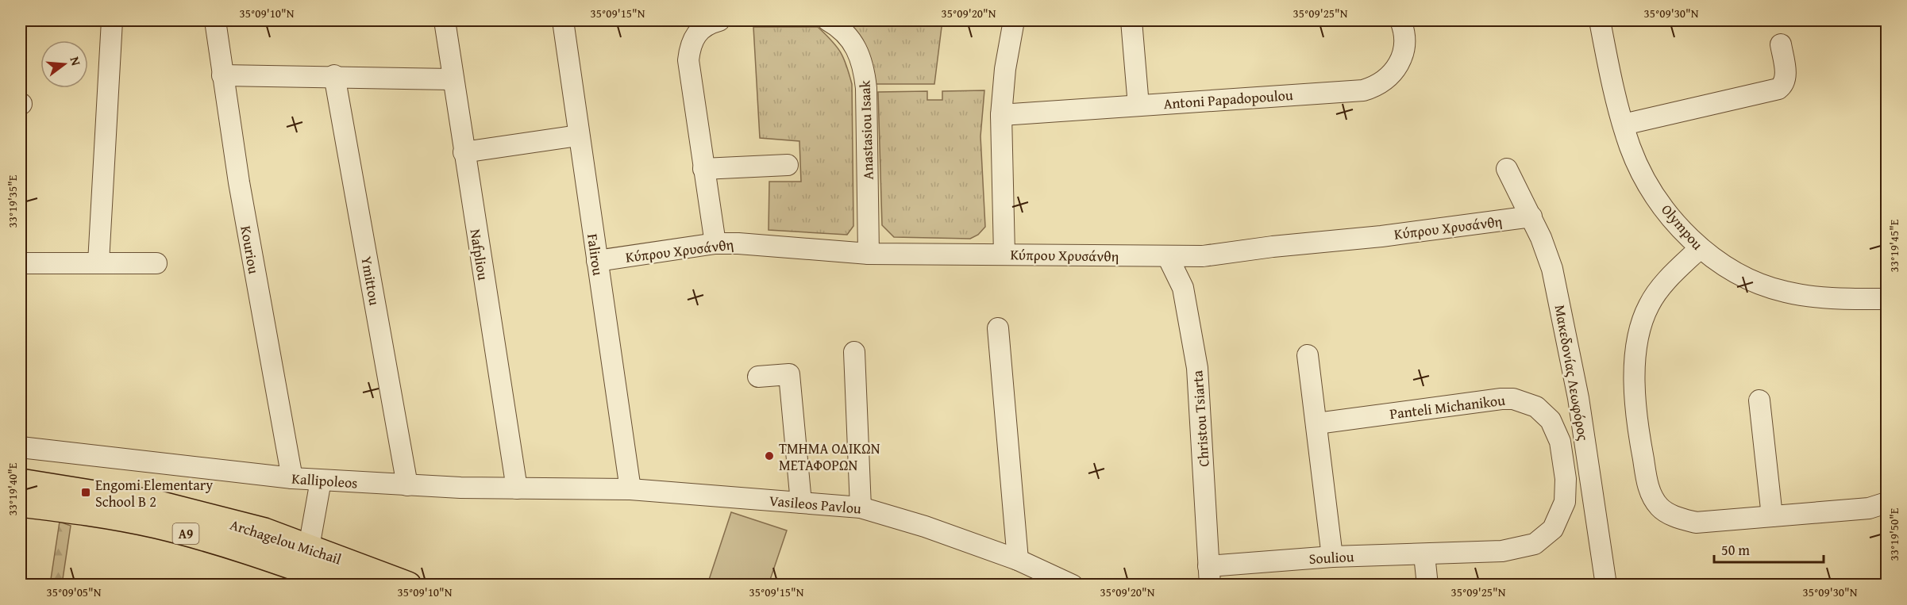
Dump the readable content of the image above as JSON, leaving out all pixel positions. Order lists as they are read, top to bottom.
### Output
{
  "streets": {
    "main road": ["A9", "Archagelou Michail"],
    "street": [
      "Antoni Papadopoulou",
      "Anastasiou Isaak",
      "Olympou",
      "Κύπρου Χρυσάνθη",
      "Kouriou",
      "Nafpliou",
      "Falirou",
      "Ymittou",
      "Μακεδονίας Λεωφόρος",
      "Panteli Michanikou",
      "Christou Tsiarta",
      "Kallipoleos",
      "Vasileos Pavlou",
      "Souliou"
    ]
  },
  "crossings": [
    ["Anastasiou Isaak", "Κύπρου Χρυσάνθη"],
    ["Κύπρου Χρυσάνθη", "Falirou"],
    ["Κύπρου Χρυσάνθη", "Μακεδονίας Λεωφόρος"],
    ["Κύπρου Χρυσάνθη", "Christou Tsiarta"],
    ["Kouriou", "Kallipoleos"],
    ["Nafpliou", "Kallipoleos"],
    ["Falirou", "Kallipoleos"],
    ["Falirou", "Vasileos Pavlou"],
    ["Ymittou", "Kallipoleos"],
    ["Panteli Michanikou", "Souliou"],
    ["Christou Tsiarta", "Souliou"],
    ["Kallipoleos", "Vasileos Pavlou"]
  ],
  "places": {
    "other": ["ΤΜΗΜΑ ΟΔΙΚΩΝ ΜΕΤΑΦΟΡΩΝ"],
    "transit": ["Engomi Elementary School B 2"]
  },
  "scale_bar": "50 m",
  "north": "right",
  "coordinates": [
    "35°09'10\"N",
    "35°09'15\"N",
    "35°09'20\"N",
    "35°09'25\"N",
    "35°09'30\"N",
    "33°19'35\"E",
    "33°19'45\"E",
    "33°19'40\"E",
    "33°19'50\"E",
    "35°09'05\"N"
  ]
}
